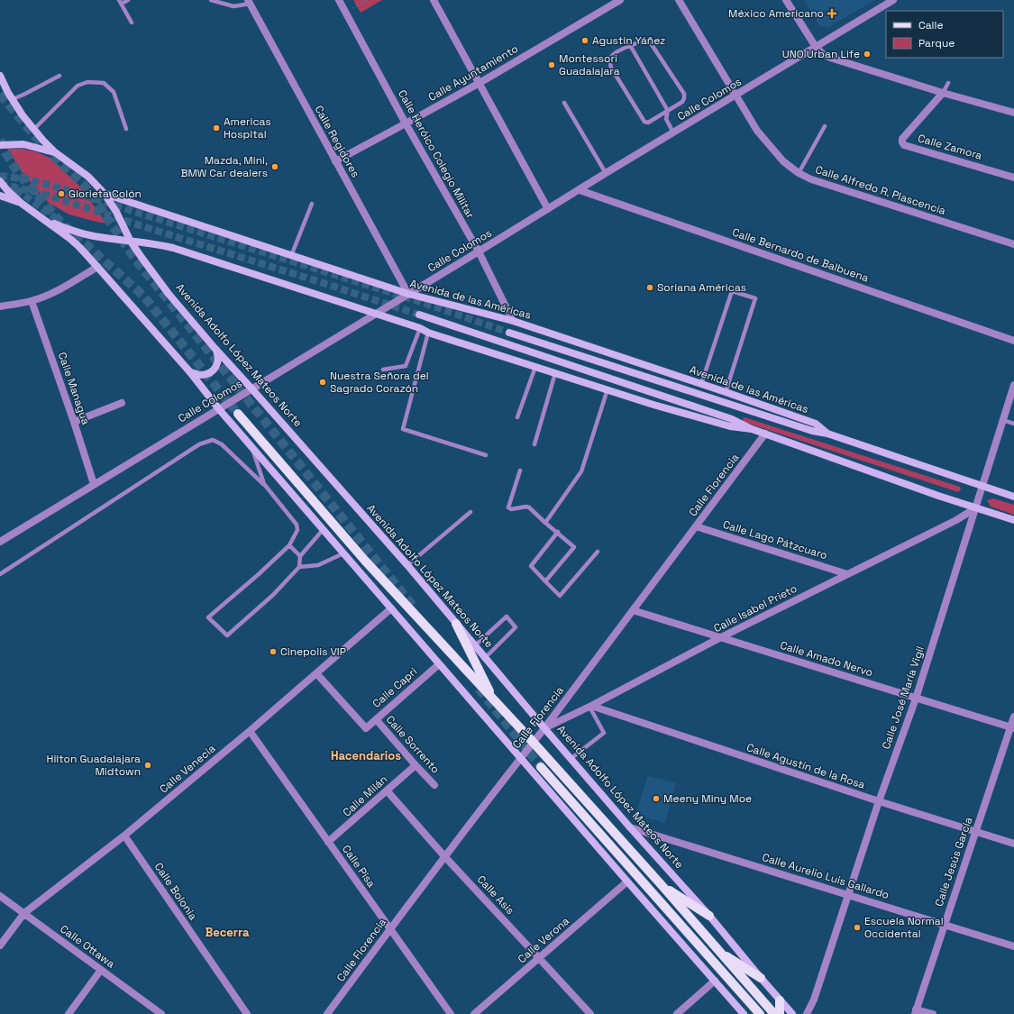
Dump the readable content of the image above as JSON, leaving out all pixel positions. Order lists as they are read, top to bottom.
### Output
{
  "streets": {
    "main road": ["Avenida de las Américas", "Avenida Adolfo López Mateos Norte"],
    "street": [
      "Calle Ayuntamiento",
      "Calle Colomos",
      "Calle Regidores",
      "Calle Zamora",
      "Calle Heróico Colegio Militar",
      "Calle Alfredo R. Plascencia",
      "Calle Bernardo de Balbuena",
      "Calle Managua",
      "Calle Florencia",
      "Calle Lago Pátzcuaro",
      "Calle Isabel Prieto",
      "Calle Amado Nervo",
      "Calle Capri",
      "Calle José María Vigil",
      "Calle Sorrento",
      "Calle Agustín de la Rosa",
      "Calle Venecia",
      "Calle Milán",
      "Calle Jesús García",
      "Calle Pisa",
      "Calle Aurelio Luis Gallardo",
      "Calle Bolonia",
      "Calle Asis",
      "Calle Verona",
      "Calle Ottawa"
    ]
  },
  "crossings": [
    ["Calle Ayuntamiento", "Calle Regidores"],
    ["Calle Ayuntamiento", "Calle Heróico Colegio Militar"],
    ["Calle Colomos", "Calle Regidores"],
    ["Calle Colomos", "Calle Heróico Colegio Militar"],
    ["Calle Colomos", "Calle Alfredo R. Plascencia"],
    ["Calle Colomos", "Calle Bernardo de Balbuena"],
    ["Calle Colomos", "Avenida de las Américas"],
    ["Calle Colomos", "Avenida Adolfo López Mateos Norte"],
    ["Calle Colomos", "Calle Managua"],
    ["Calle Regidores", "Avenida de las Américas"],
    ["Calle Heróico Colegio Militar", "Avenida de las Américas"],
    ["Avenida de las Américas", "Avenida Adolfo López Mateos Norte"],
    ["Avenida de las Américas", "Calle José María Vigil"],
    ["Avenida Adolfo López Mateos Norte", "Calle Florencia"],
    ["Avenida Adolfo López Mateos Norte", "Calle Isabel Prieto"],
    ["Avenida Adolfo López Mateos Norte", "Calle Aurelio Luis Gallardo"],
    ["Calle Florencia", "Calle Lago Pátzcuaro"],
    ["Calle Florencia", "Calle Isabel Prieto"],
    ["Calle Florencia", "Calle Amado Nervo"],
    ["Calle Florencia", "Calle Pisa"],
    ["Calle Florencia", "Calle Asis"],
    ["Calle Lago Pátzcuaro", "Calle Isabel Prieto"],
    ["Calle Isabel Prieto", "Calle Amado Nervo"],
    ["Calle Isabel Prieto", "Calle José María Vigil"],
    ["Calle Isabel Prieto", "Calle Agustín de la Rosa"],
    ["Calle Amado Nervo", "Calle José María Vigil"],
    ["Calle Amado Nervo", "Calle Jesús García"],
    ["Calle Capri", "Calle Sorrento"],
    ["Calle Capri", "Calle Venecia"],
    ["Calle José María Vigil", "Calle Agustín de la Rosa"],
    ["Calle José María Vigil", "Calle Aurelio Luis Gallardo"],
    ["Calle Sorrento", "Calle Milán"],
    ["Calle Agustín de la Rosa", "Calle Jesús García"],
    ["Calle Venecia", "Calle Pisa"],
    ["Calle Venecia", "Calle Bolonia"],
    ["Calle Venecia", "Calle Ottawa"],
    ["Calle Milán", "Calle Pisa"],
    ["Calle Milán", "Calle Asis"],
    ["Calle Jesús García", "Calle Aurelio Luis Gallardo"],
    ["Calle Asis", "Calle Verona"]
  ],
  "districts": ["Hacendarios", "Becerra"],
  "places": {
    "health": ["México Americano"],
    "other": [
      "Agustin Yáñez",
      "UNO Urban Life",
      "Montessori Guadalajara",
      "Americas Hospital",
      "Mazda, Mini, BMW Car dealers",
      "Glorieta Colón",
      "Soriana Américas",
      "Nuestra Señora del Sagrado Corazón",
      "Cinepolis VIP",
      "Hilton Guadalajara Midtown",
      "Meeny Miny Moe",
      "Escuela Normal Occidental"
    ]
  },
  "legend": ["Calle", "Parque"]
}
